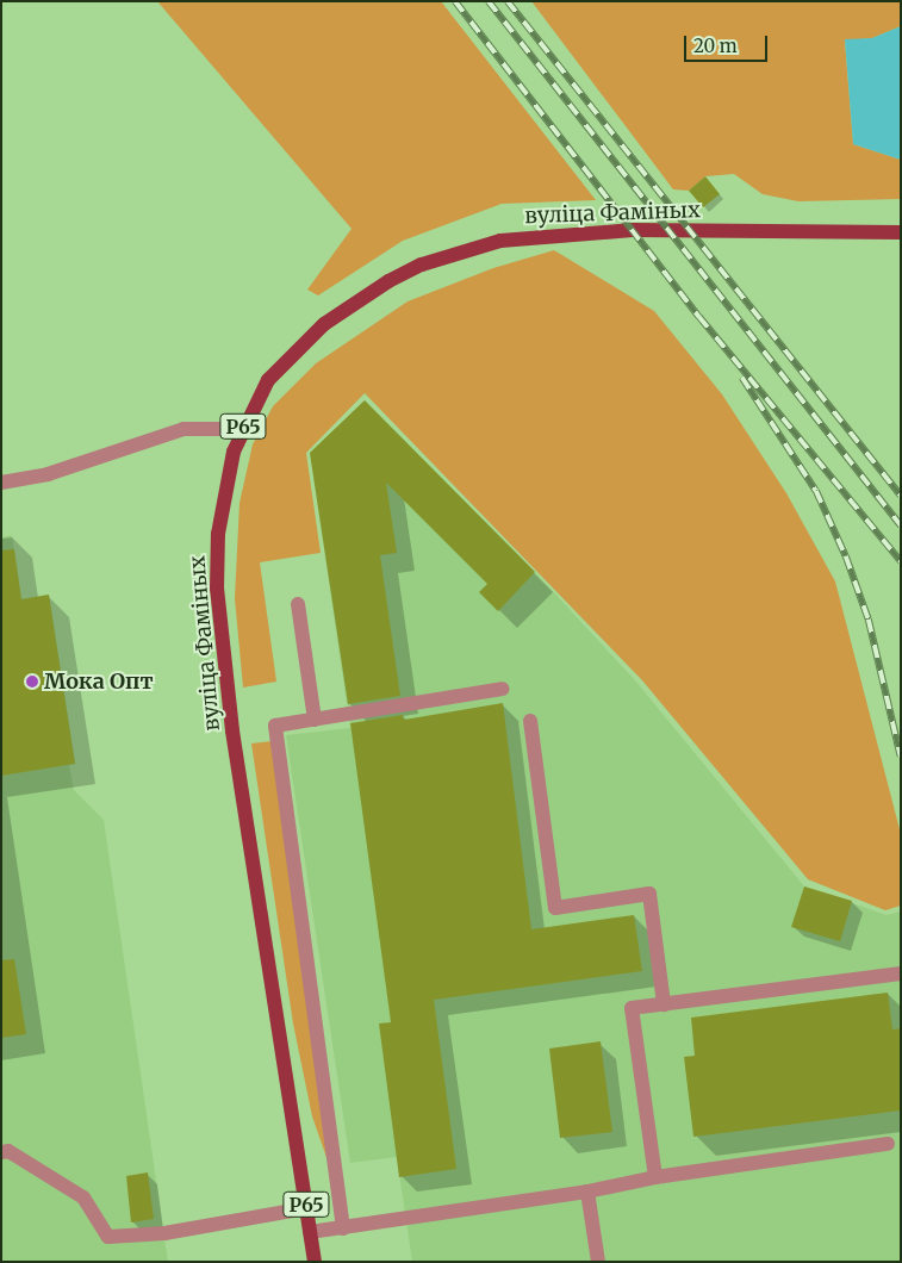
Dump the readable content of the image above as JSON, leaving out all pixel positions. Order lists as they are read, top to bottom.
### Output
{
  "streets": {
    "main road": ["вуліца Фаміных", "Р65"]
  },
  "places": ["Мока Опт"],
  "scale_bar": "20 m"
}
